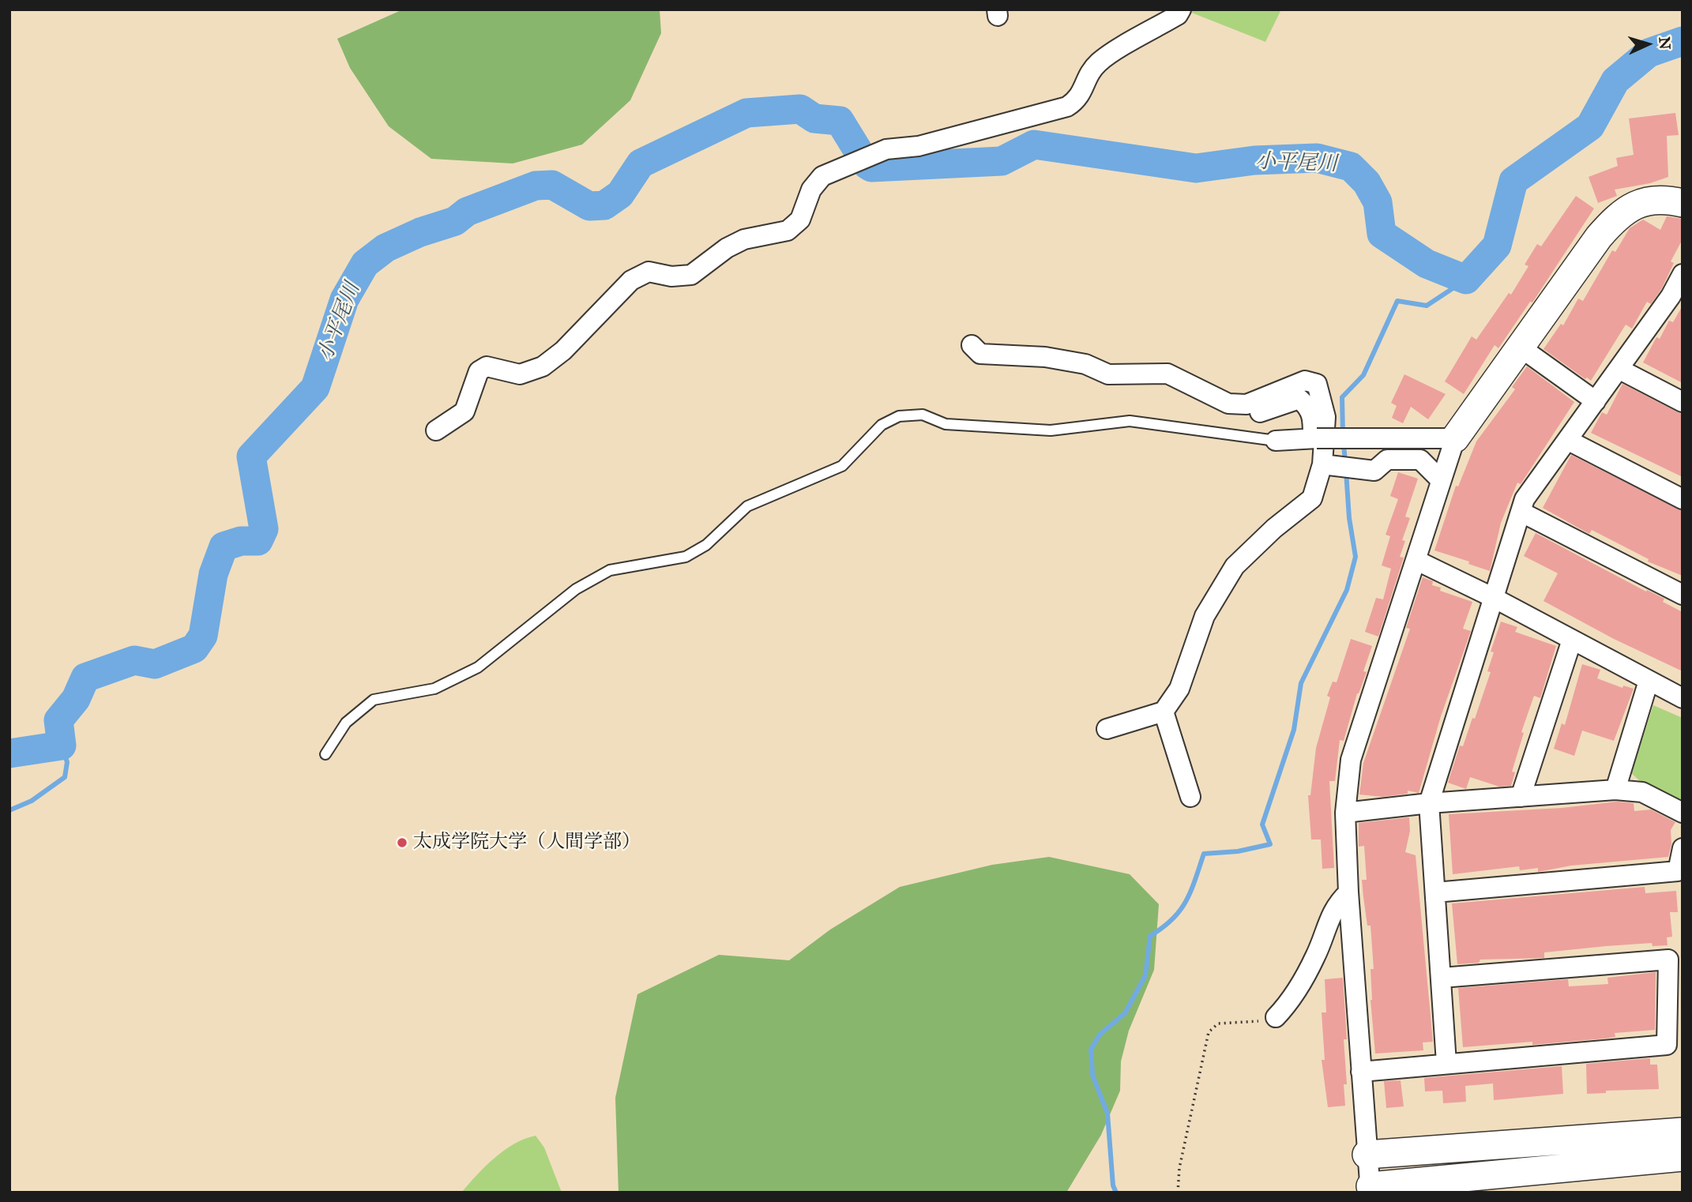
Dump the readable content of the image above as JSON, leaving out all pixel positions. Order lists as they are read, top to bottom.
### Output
{
  "water": ["小平尾川"],
  "places": ["太成学院大学（人間学部）"],
  "north": "right"
}
